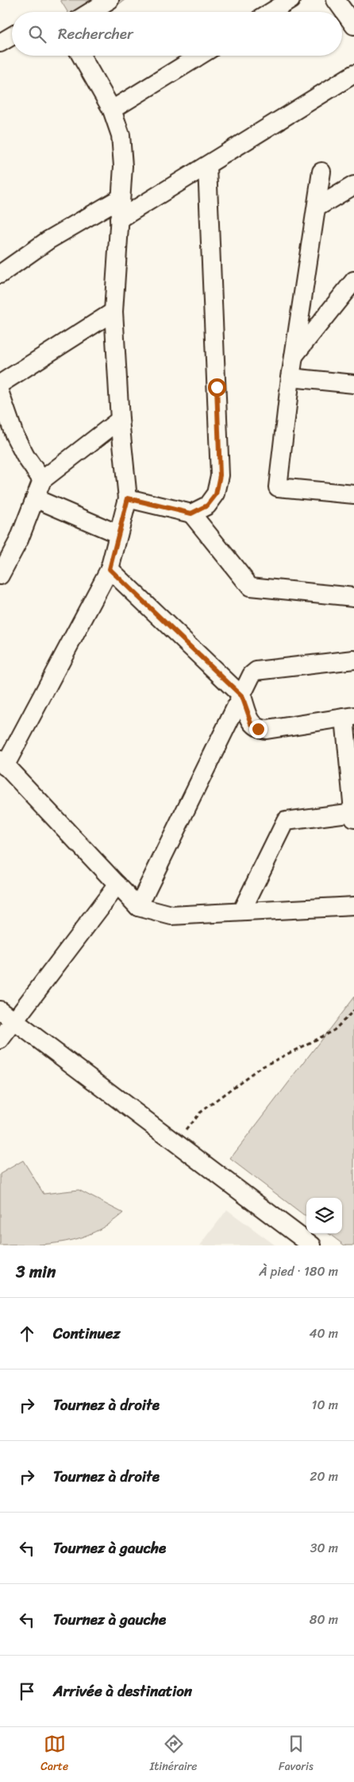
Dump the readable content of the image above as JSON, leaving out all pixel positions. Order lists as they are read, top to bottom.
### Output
{
  "page": {
    "search": "Rechercher",
    "heading": ["3 min", "À pied · 180 m"],
    "list": [
      ["Continuez", "40 m"],
      ["Tournez à droite", "10 m"],
      ["Tournez à droite", "20 m"],
      ["Tournez à gauche", "30 m"],
      ["Tournez à gauche", "80 m"],
      "Arrivée à destination"
    ],
    "nav": ["Carte", "Itinéraire", "Favoris"]
  }
}
